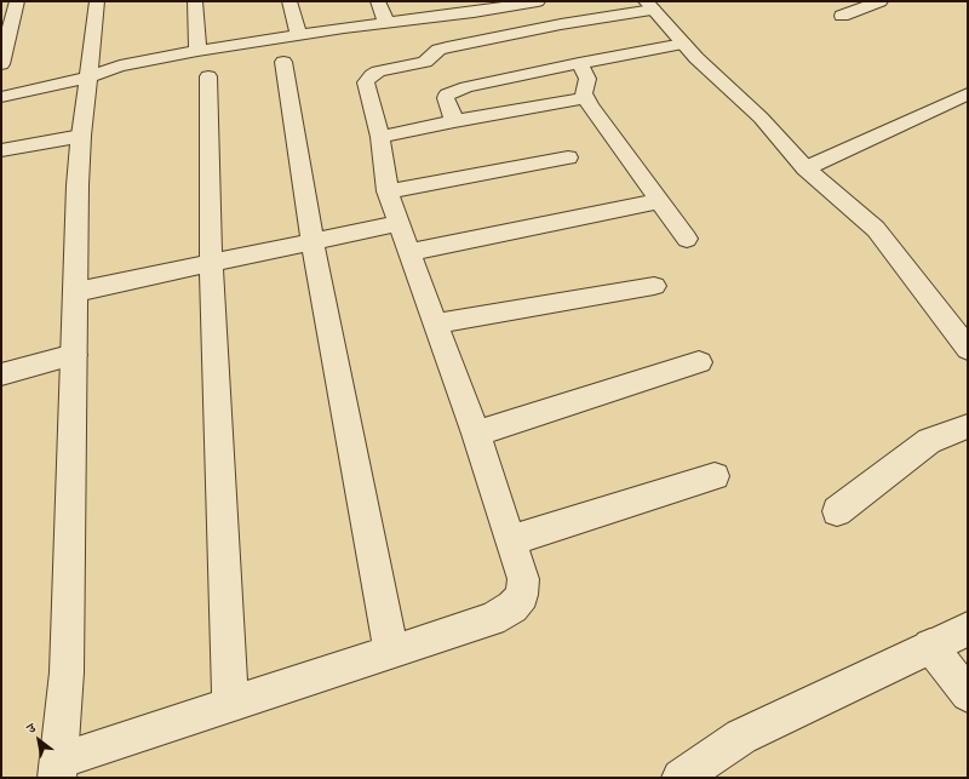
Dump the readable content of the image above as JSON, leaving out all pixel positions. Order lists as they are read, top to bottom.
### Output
{
  "north": "top left"
}
